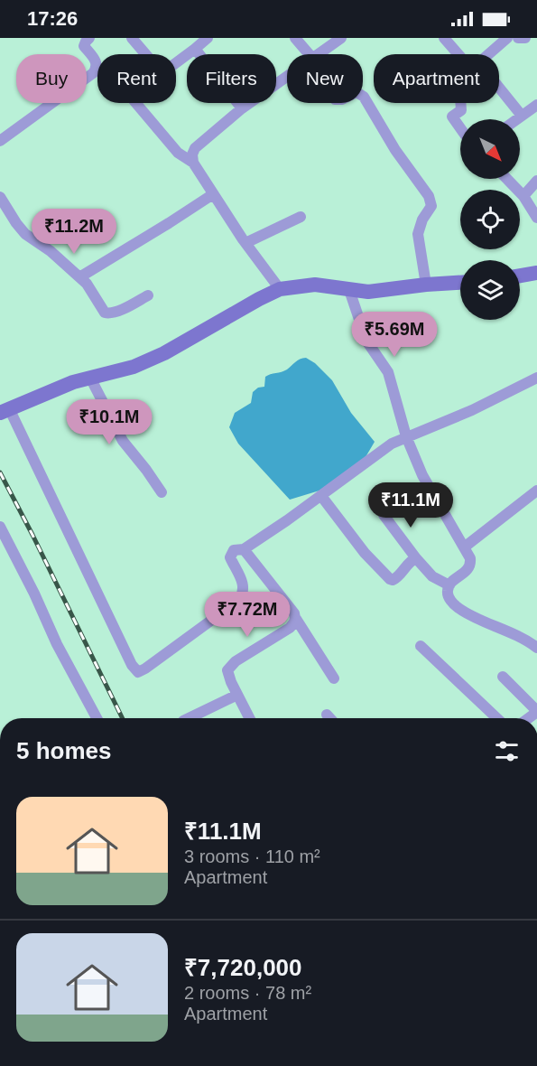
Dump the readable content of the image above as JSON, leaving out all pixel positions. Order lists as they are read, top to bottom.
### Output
{
  "north": "bottom right",
  "page": {
    "status": "17:26",
    "chip": [
      "Buy",
      "Rent",
      "Filters",
      "New",
      "Apartment"
    ],
    "price": [
      "₹11.2M",
      "₹5.69M",
      "₹10.1M",
      "₹11.1M",
      "₹7.72M"
    ],
    "heading": "5 homes",
    "list": [
      {
        "name": "₹11.1M",
        "note": "3 rooms · 110 m² · Apartment"
      },
      {
        "name": "₹7,720,000",
        "note": "2 rooms · 78 m² · Apartment"
      }
    ]
  }
}
